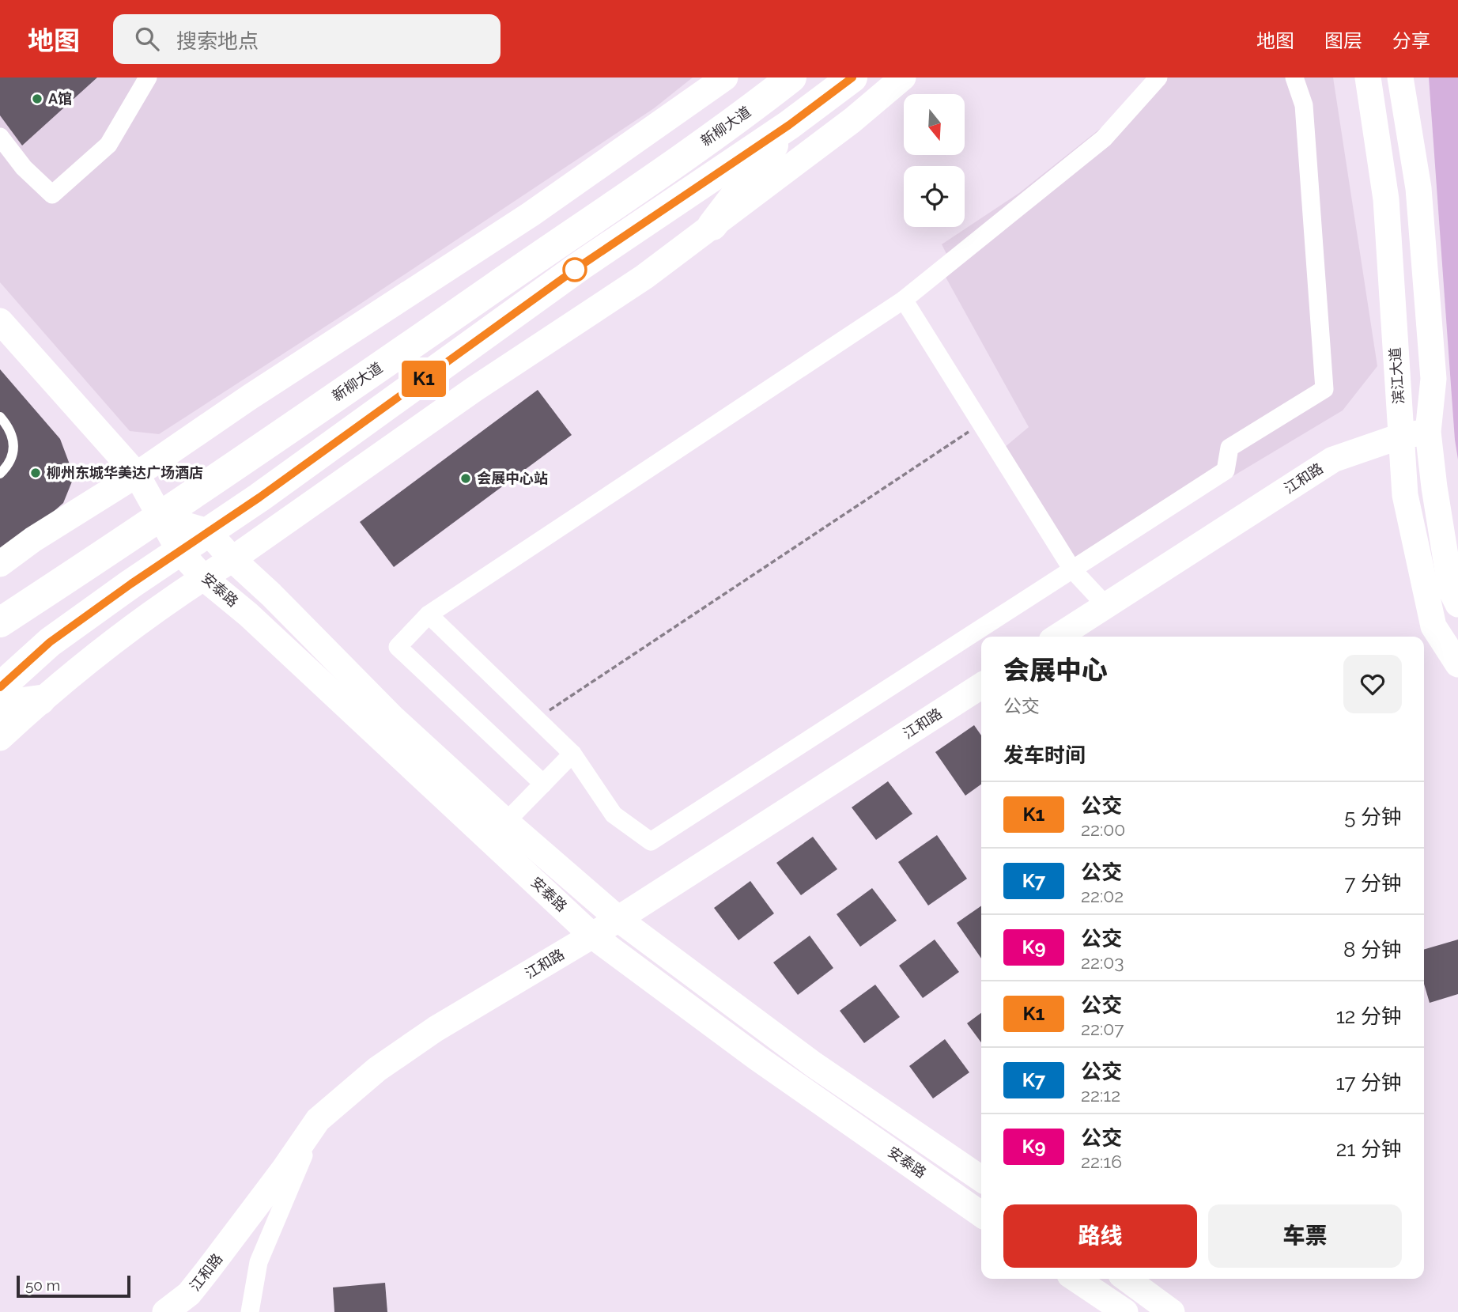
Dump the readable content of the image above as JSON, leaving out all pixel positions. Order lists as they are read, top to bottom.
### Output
{
  "streets": {
    "highway": ["新柳大道"],
    "street": ["滨江大道", "江和路", "安泰路"]
  },
  "crossings": [
    ["新柳大道", "安泰路"],
    ["滨江大道", "江和路"],
    ["江和路", "安泰路"]
  ],
  "places": ["A馆", "柳州东城华美达广场酒店", "会展中心站"],
  "lines": ["bus line K1"],
  "scale_bar": "50 m",
  "north": "bottom",
  "page": {
    "header": "地图",
    "search": "搜索地点",
    "nav": ["地图", "图层", "分享"],
    "on_map": "K1",
    "heading": [
      ["会展中心", "公交"],
      "发车时间"
    ],
    "list": [
      {
        "mark": "K1",
        "name": "公交",
        "note": "22:00",
        "value": "5 分钟"
      },
      {
        "mark": "K7",
        "name": "公交",
        "note": "22:02",
        "value": "7 分钟"
      },
      {
        "mark": "K9",
        "name": "公交",
        "note": "22:03",
        "value": "8 分钟"
      },
      {
        "mark": "K1",
        "name": "公交",
        "note": "22:07",
        "value": "12 分钟"
      },
      {
        "mark": "K7",
        "name": "公交",
        "note": "22:12",
        "value": "17 分钟"
      },
      {
        "mark": "K9",
        "name": "公交",
        "note": "22:16",
        "value": "21 分钟"
      }
    ],
    "buttons": ["路线", "车票"],
    "scale": "50 m"
  }
}
